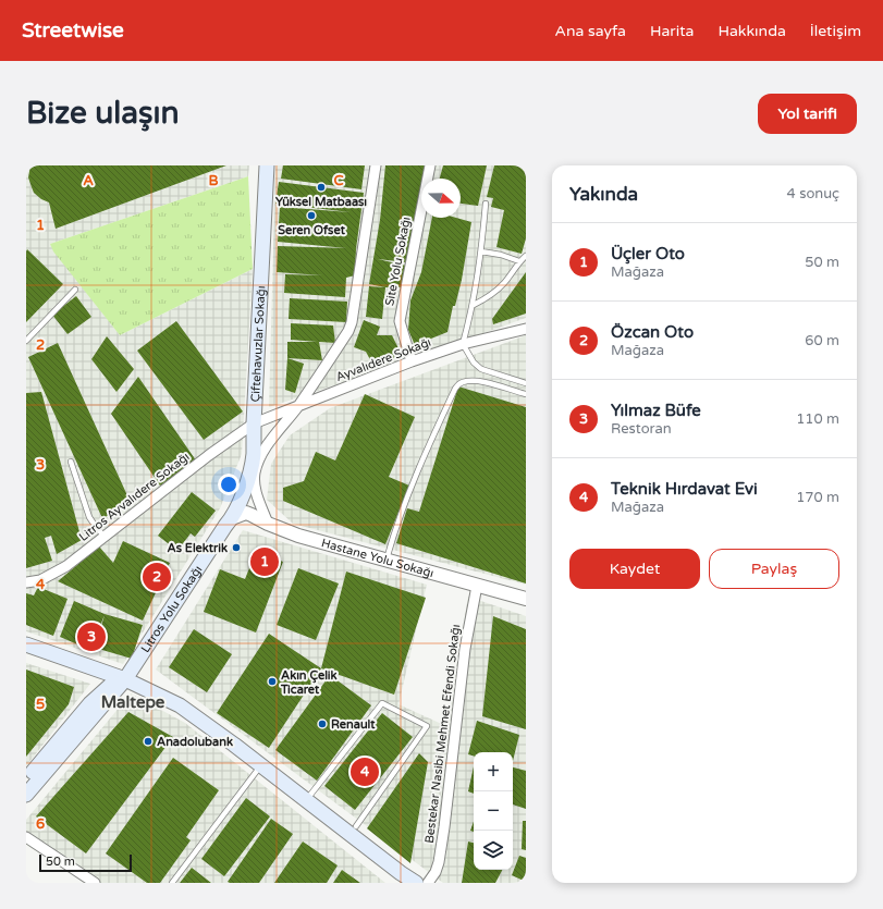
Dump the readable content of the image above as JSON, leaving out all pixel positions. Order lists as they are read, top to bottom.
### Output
{
  "streets": {
    "main road": ["Çiftehavuzlar Sokağı", "Litros Yolu Sokağı"],
    "street": [
      "Site Yolu Sokağı",
      "Ayvalıdere Sokağı",
      "Litros Ayvalıdere Sokağı",
      "Hastane Yolu Sokağı",
      "Bestekar Nasibi Mehmet Efendi Sokağı"
    ]
  },
  "crossings": [
    ["Site Yolu Sokağı", "Ayvalıdere Sokağı"],
    ["Çiftehavuzlar Sokağı", "Ayvalıdere Sokağı"],
    ["Çiftehavuzlar Sokağı", "Litros Ayvalıdere Sokağı"],
    ["Çiftehavuzlar Sokağı", "Hastane Yolu Sokağı"],
    ["Çiftehavuzlar Sokağı", "Litros Yolu Sokağı"],
    ["Ayvalıdere Sokağı", "Litros Ayvalıdere Sokağı"],
    ["Hastane Yolu Sokağı", "Litros Yolu Sokağı"],
    ["Hastane Yolu Sokağı", "Bestekar Nasibi Mehmet Efendi Sokağı"]
  ],
  "districts": ["Maltepe"],
  "places": [
    "Yüksel Matbaası",
    "Seren Ofset",
    "As Elektrik",
    "Akın Çelik Ticaret",
    "Renault",
    "Anadolubank"
  ],
  "scale_bar": "50 m",
  "north": "right",
  "page": {
    "header": "Streetwise",
    "nav": [
      "Ana sayfa",
      "Harita",
      "Hakkında",
      "İletişim"
    ],
    "buttons": [
      "Yol tarifi",
      ["Kaydet", "Paylaş"]
    ],
    "title": "Bize ulaşın",
    "heading": ["Yakında", "4 sonuç"],
    "list": [
      {
        "mark": "1",
        "name": "Üçler Oto",
        "note": "Mağaza",
        "value": "50 m"
      },
      {
        "mark": "2",
        "name": "Özcan Oto",
        "note": "Mağaza",
        "value": "60 m"
      },
      {
        "mark": "3",
        "name": "Yılmaz Büfe",
        "note": "Restoran",
        "value": "110 m"
      },
      {
        "mark": "4",
        "name": "Teknik Hırdavat Evi",
        "note": "Mağaza",
        "value": "170 m"
      }
    ],
    "pins": [
      "1",
      "2",
      "3",
      "4"
    ],
    "map_buttons": ["+", "−"],
    "scale": "50 m"
  },
  "grid": {
    "columns": ["A", "B", "C"],
    "rows": [
      "1",
      "2",
      "3",
      "4",
      "5",
      "6"
    ]
  }
}
